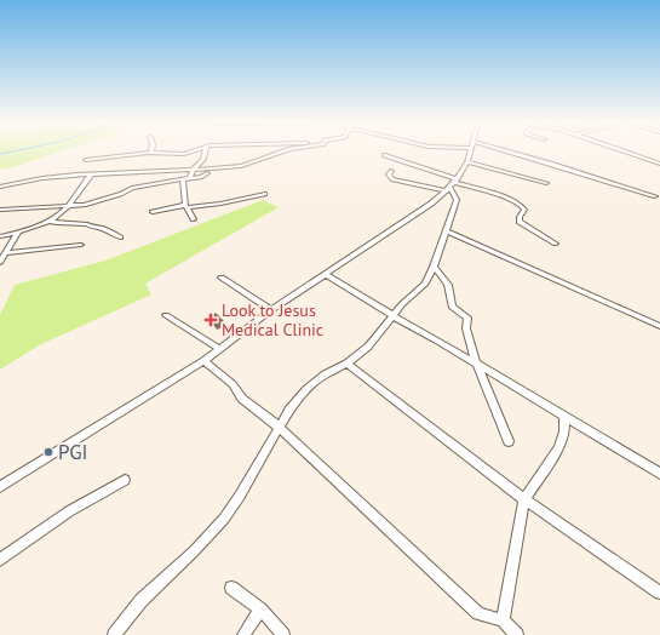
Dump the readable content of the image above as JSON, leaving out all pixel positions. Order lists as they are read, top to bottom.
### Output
{
  "places": {
    "health": ["Look to Jesus Medical Clinic"],
    "other": ["PGI"]
  }
}
